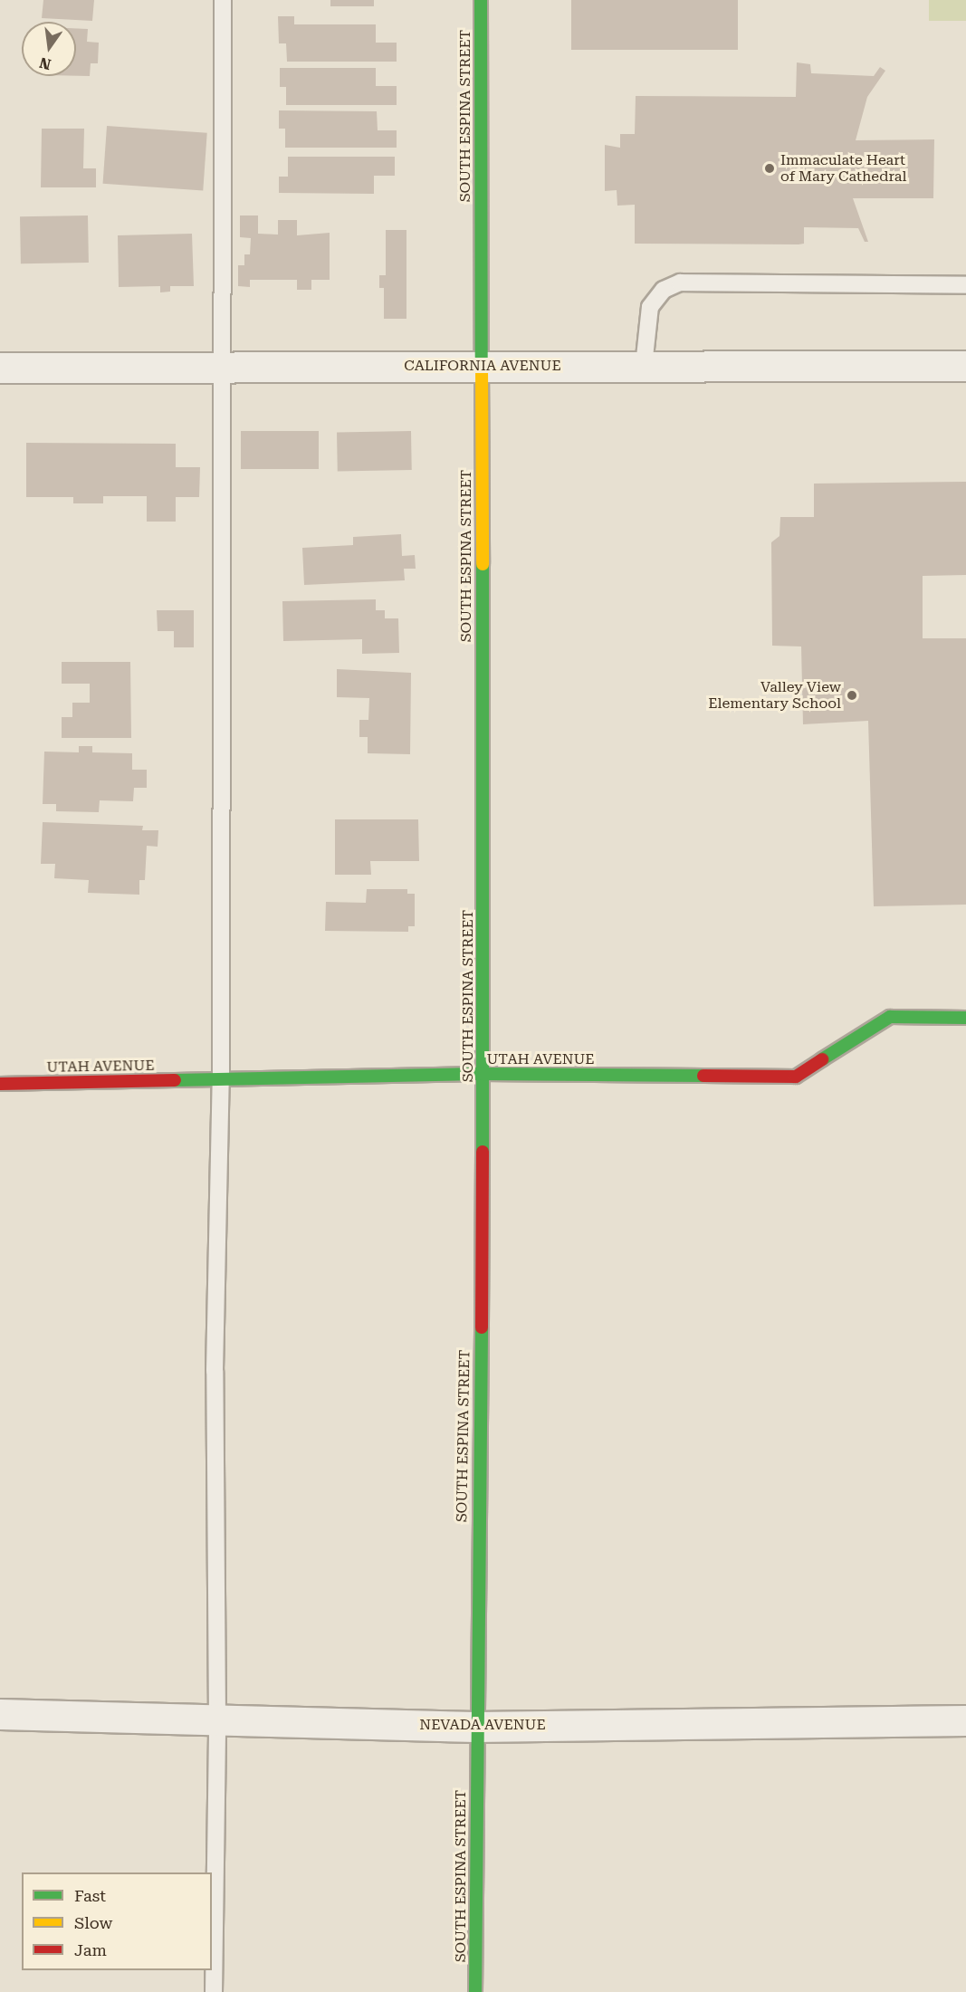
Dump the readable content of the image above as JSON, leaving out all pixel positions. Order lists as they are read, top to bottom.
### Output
{
  "streets": {
    "street": [
      "SOUTH ESPINA STREET",
      "CALIFORNIA AVENUE",
      "UTAH AVENUE",
      "NEVADA AVENUE"
    ]
  },
  "crossings": [
    ["SOUTH ESPINA STREET", "CALIFORNIA AVENUE"],
    ["SOUTH ESPINA STREET", "UTAH AVENUE"],
    ["SOUTH ESPINA STREET", "NEVADA AVENUE"]
  ],
  "places": ["Immaculate Heart of Mary Cathedral", "Valley View Elementary School"],
  "legend": ["Fast", "Slow", "Jam"],
  "north": "bottom"
}
